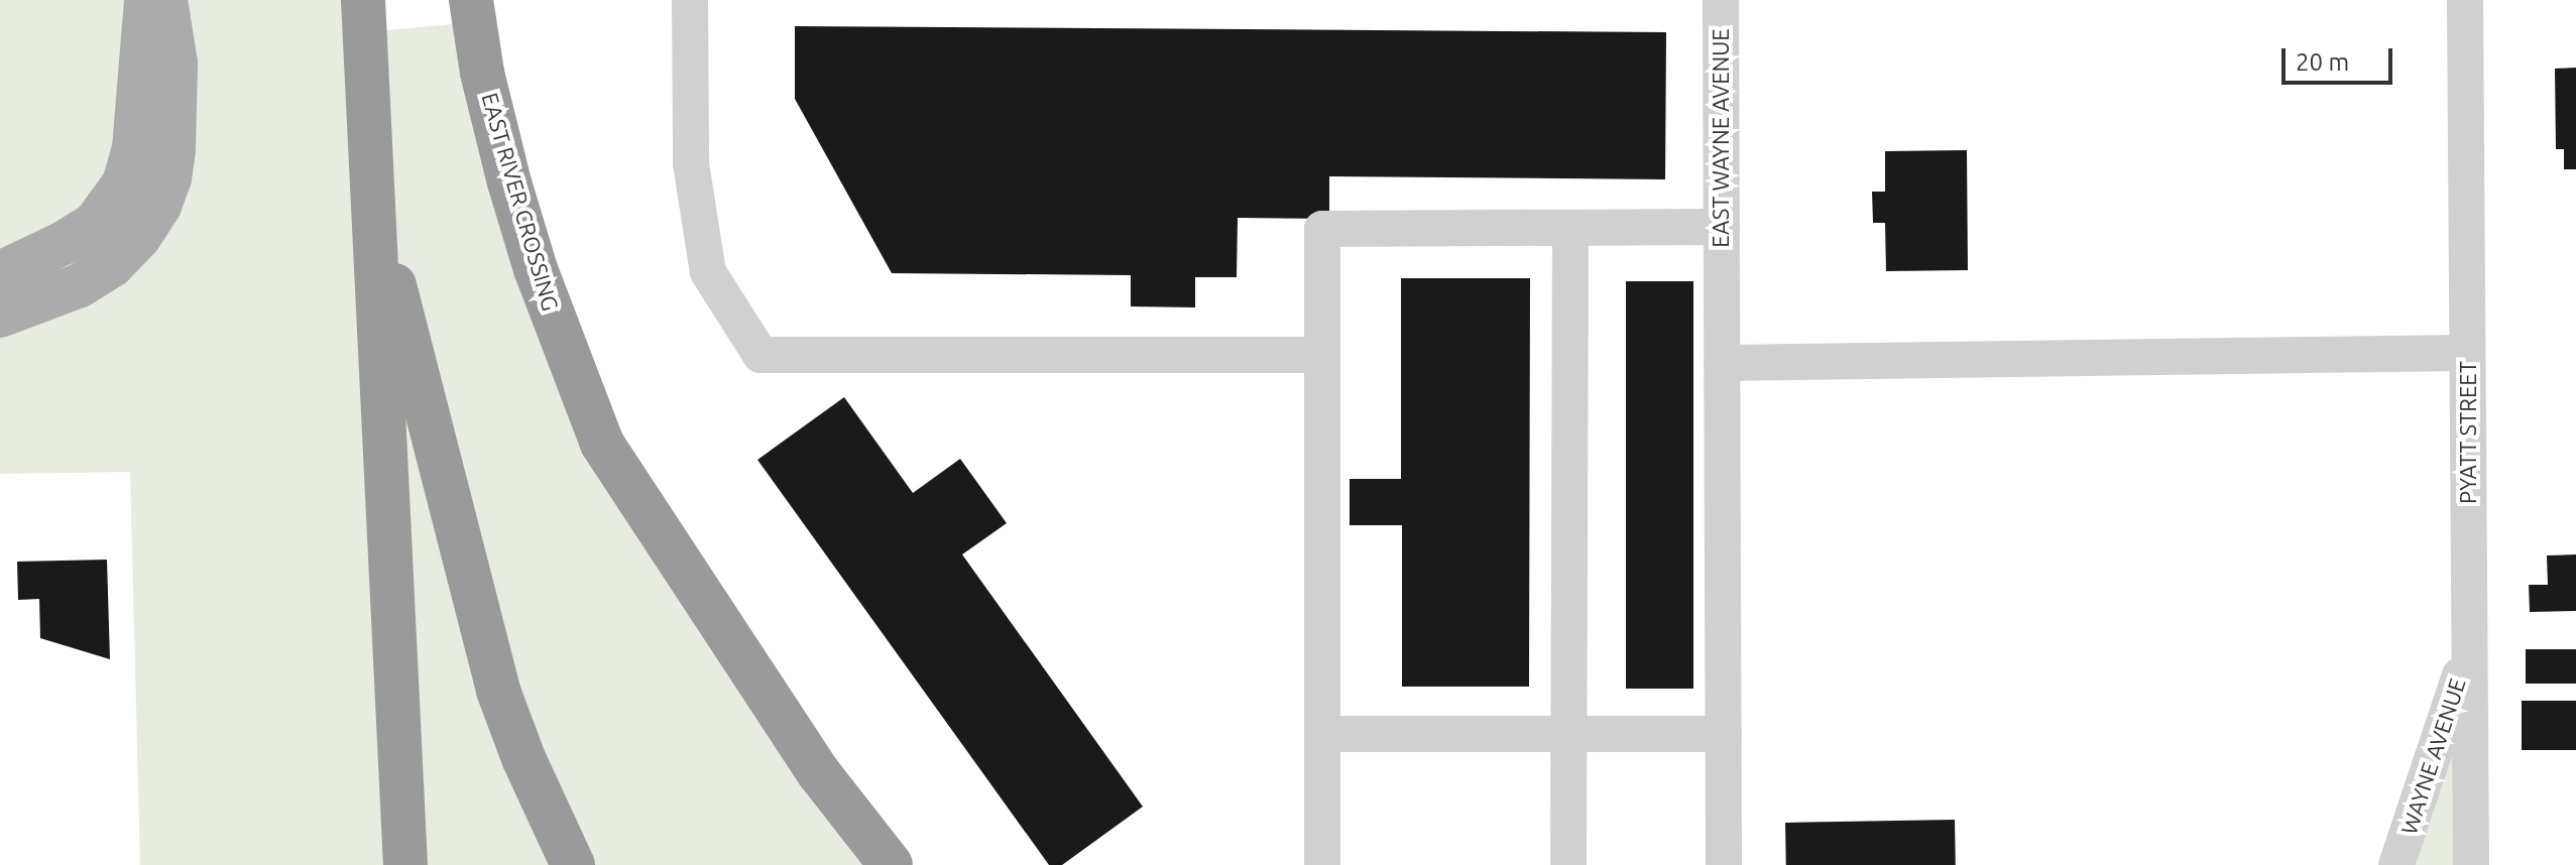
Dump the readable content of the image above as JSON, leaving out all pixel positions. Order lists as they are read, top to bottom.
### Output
{
  "streets": {
    "highway": ["EAST RIVER CROSSING"],
    "street": ["EAST WAYNE AVENUE", "PYATT STREET", "WAYNE AVENUE"]
  },
  "crossings": [
    ["PYATT STREET", "WAYNE AVENUE"]
  ],
  "scale_bar": "20 m"
}
